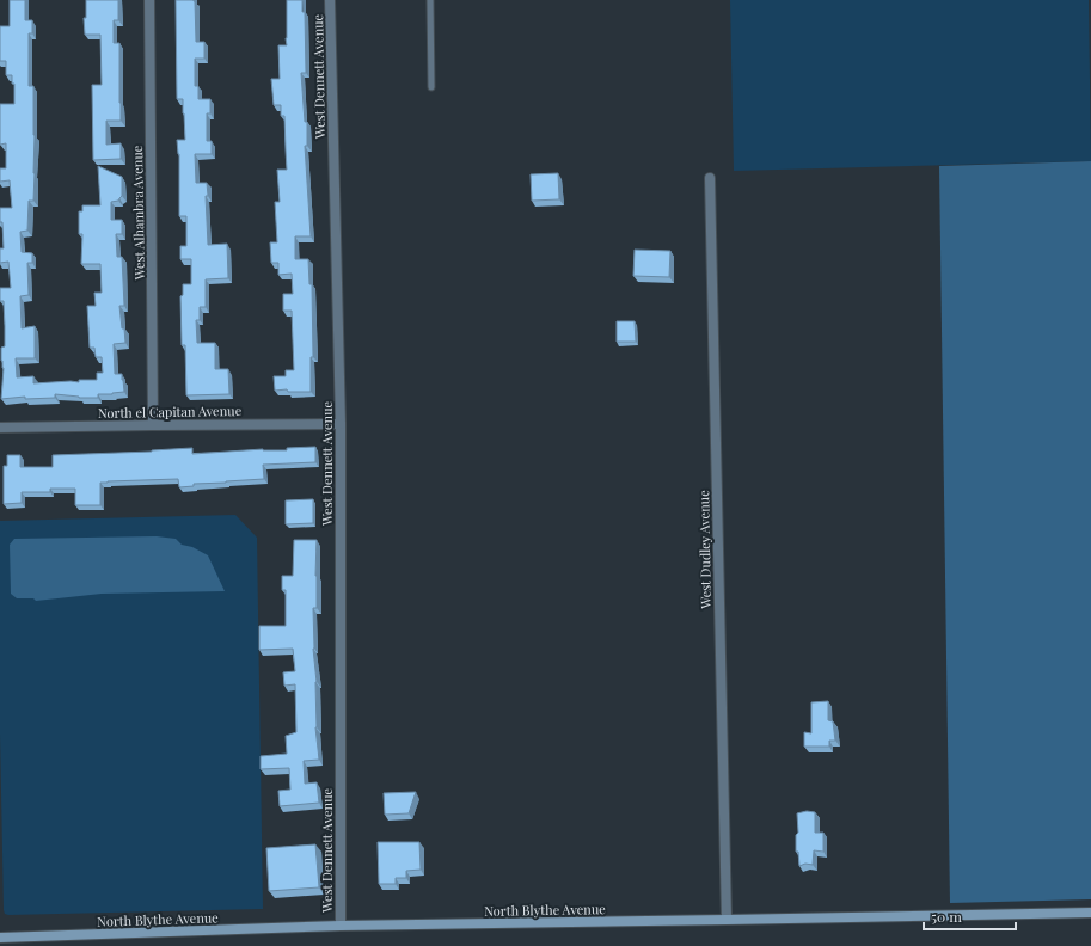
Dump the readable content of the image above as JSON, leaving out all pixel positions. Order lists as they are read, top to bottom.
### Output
{
  "streets": {
    "street": [
      "West Dennett Avenue",
      "West Alhambra Avenue",
      "North el Capitan Avenue",
      "West Dudley Avenue",
      "North Blythe Avenue"
    ]
  },
  "crossings": [
    ["West Dennett Avenue", "North el Capitan Avenue"],
    ["West Dennett Avenue", "North Blythe Avenue"],
    ["West Alhambra Avenue", "North el Capitan Avenue"],
    ["West Dudley Avenue", "North Blythe Avenue"]
  ],
  "scale_bar": "50 m"
}
